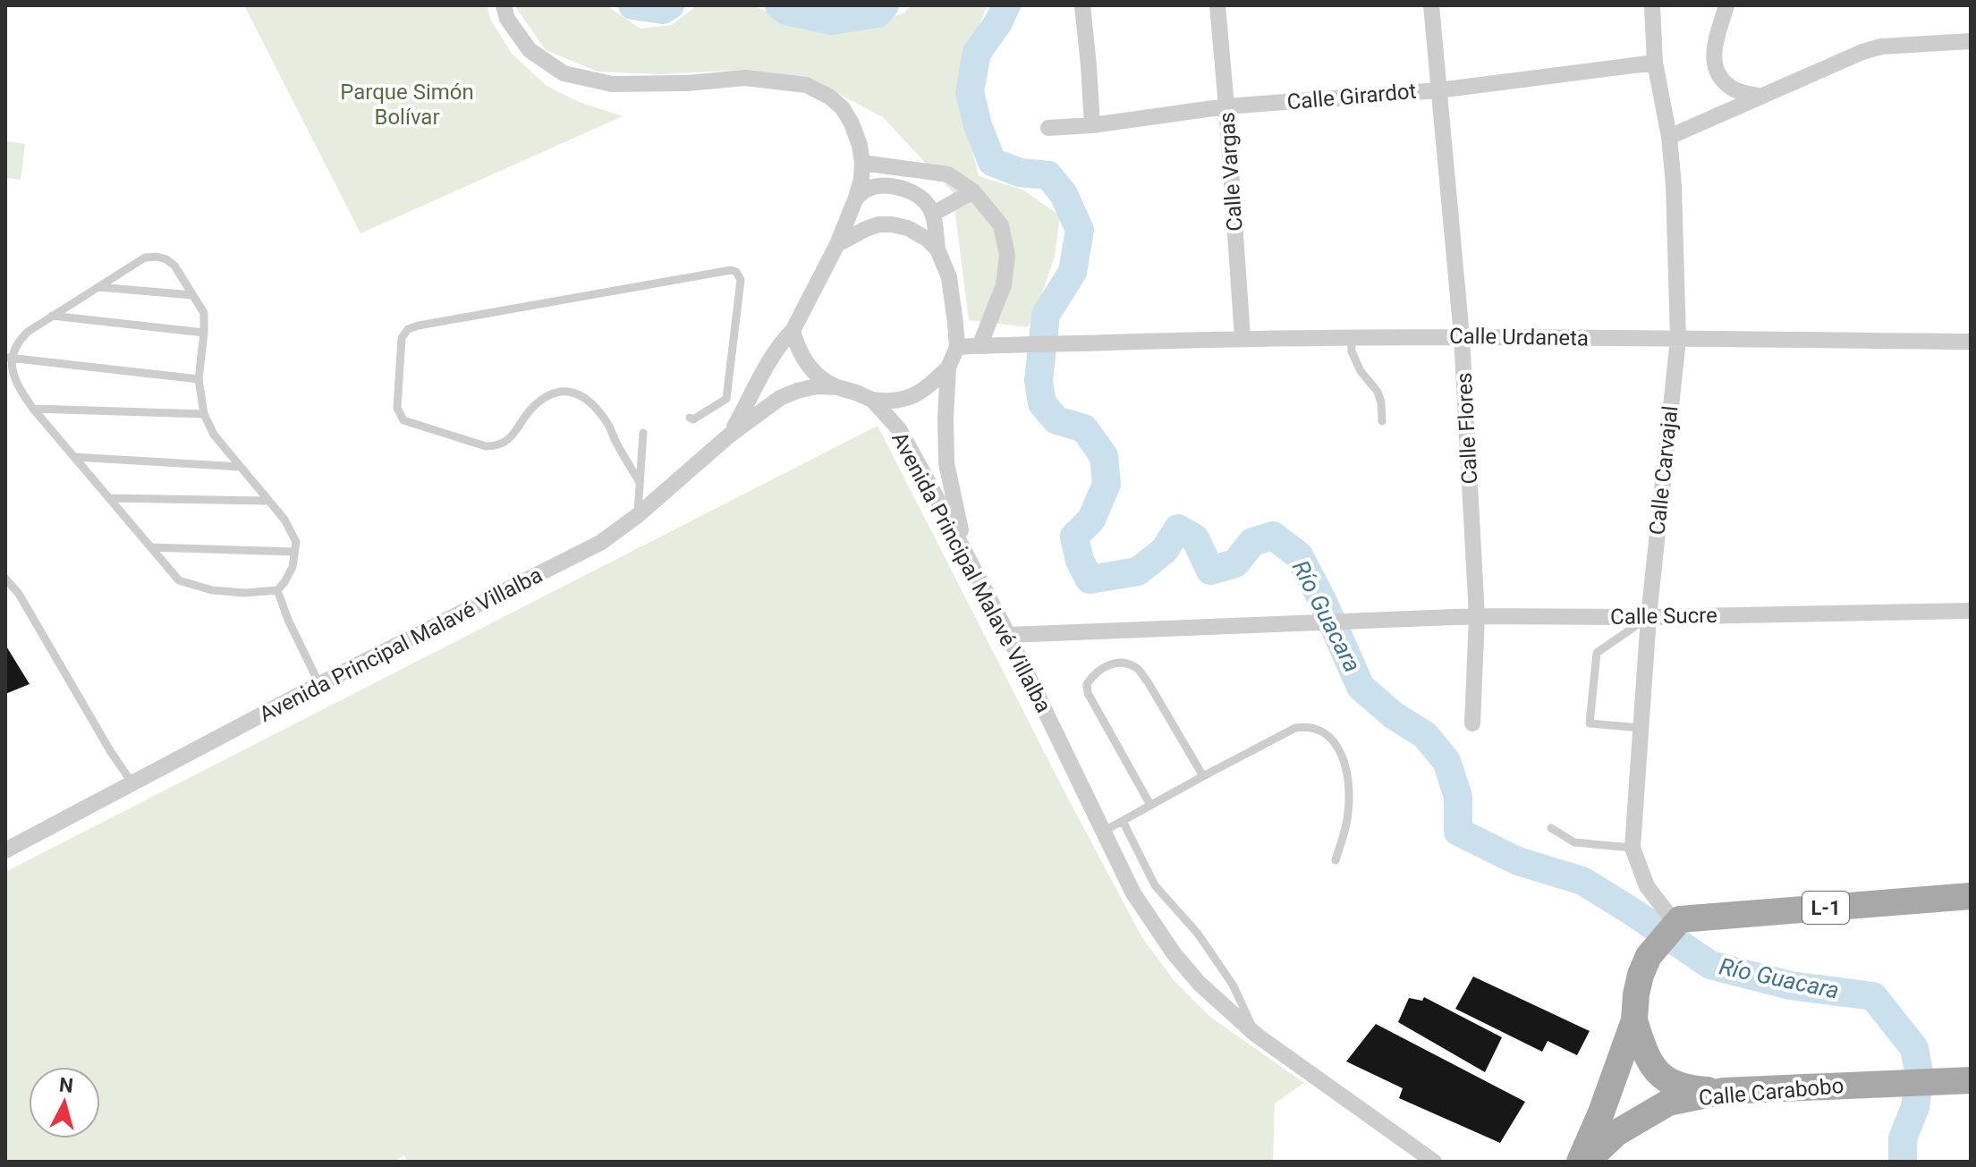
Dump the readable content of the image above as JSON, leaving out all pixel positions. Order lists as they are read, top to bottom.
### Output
{
  "streets": {
    "main road": ["L-1", "Calle Carabobo"],
    "street": [
      "Calle Girardot",
      "Calle Vargas",
      "Calle Urdaneta",
      "Calle Flores",
      "Calle Carvajal",
      "Avenida Principal Malavé Villalba",
      "Calle Sucre"
    ]
  },
  "crossings": [
    ["Calle Girardot", "Calle Vargas"],
    ["Calle Girardot", "Calle Flores"],
    ["Calle Girardot", "Calle Carvajal"],
    ["Calle Vargas", "Calle Urdaneta"],
    ["Calle Urdaneta", "Calle Flores"],
    ["Calle Urdaneta", "Calle Carvajal"],
    ["Calle Urdaneta", "Avenida Principal Malavé Villalba"],
    ["Calle Flores", "Calle Sucre"],
    ["Calle Carvajal", "Calle Sucre"],
    ["Calle Carvajal", "L-1"],
    ["Avenida Principal Malavé Villalba", "Calle Sucre"]
  ],
  "water": ["Río Guacara"],
  "parks": ["Parque Simón Bolívar"],
  "north": "top"
}
